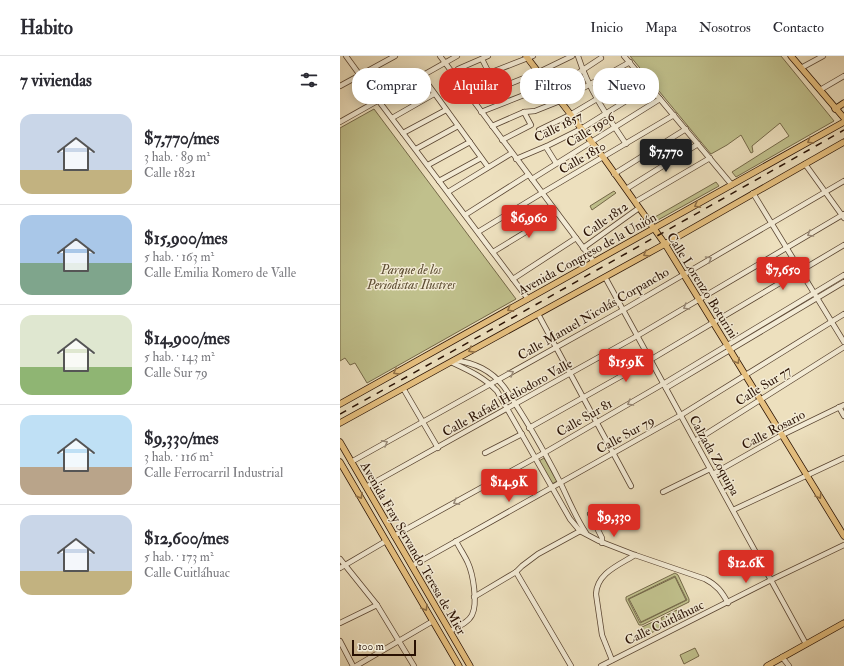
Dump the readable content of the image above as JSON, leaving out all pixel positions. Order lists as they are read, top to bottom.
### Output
{
  "streets": {
    "main road": ["Avenida Congreso de la Unión", "Calle Lorenzo Boturini", "Avenida Fray Servando Teresa de Mier"],
    "street": [
      "Calle 1857",
      "Calle 1906",
      "Calle 1810",
      "Calle 1812",
      "Calle Manuel Nicolás Corpancho",
      "Calle Sur 77",
      "Calle Rafaél Heliodoro Valle",
      "Calle Sur 81",
      "Calle Rosario",
      "Calle Sur 79",
      "Calzada Zoquipa",
      "Calle Cuitláhuac"
    ]
  },
  "crossings": [
    ["Calle 1857", "Calle Lorenzo Boturini"],
    ["Calle 1906", "Calle Lorenzo Boturini"],
    ["Calle 1810", "Calle Lorenzo Boturini"],
    ["Calle 1812", "Calle Lorenzo Boturini"],
    ["Avenida Congreso de la Unión", "Calle Lorenzo Boturini"],
    ["Calle Lorenzo Boturini", "Calle Manuel Nicolás Corpancho"],
    ["Calle Lorenzo Boturini", "Calle Sur 77"],
    ["Calle Lorenzo Boturini", "Calle Rafaél Heliodoro Valle"],
    ["Calle Lorenzo Boturini", "Calle Sur 81"],
    ["Calle Lorenzo Boturini", "Calle Rosario"],
    ["Calle Lorenzo Boturini", "Calle Sur 79"],
    ["Calle Manuel Nicolás Corpancho", "Calzada Zoquipa"],
    ["Calle Manuel Nicolás Corpancho", "Avenida Fray Servando Teresa de Mier"],
    ["Calle Sur 77", "Calzada Zoquipa"],
    ["Calle Rafaél Heliodoro Valle", "Calzada Zoquipa"],
    ["Calle Rafaél Heliodoro Valle", "Avenida Fray Servando Teresa de Mier"],
    ["Calle Sur 81", "Calzada Zoquipa"],
    ["Calle Sur 81", "Avenida Fray Servando Teresa de Mier"],
    ["Calle Rosario", "Calzada Zoquipa"],
    ["Calle Sur 79", "Calzada Zoquipa"],
    ["Calle Sur 79", "Avenida Fray Servando Teresa de Mier"],
    ["Calzada Zoquipa", "Calle Cuitláhuac"]
  ],
  "one_way": ["Calle Manuel Nicolás Corpancho"],
  "parks": ["Parque de los Periodistas Ilustres"],
  "scale_bar": "100 m",
  "page": {
    "header": "Habito",
    "nav": [
      "Inicio",
      "Mapa",
      "Nosotros",
      "Contacto"
    ],
    "heading": "7 viviendas",
    "chip": [
      "Comprar",
      "Alquilar",
      "Filtros",
      "Nuevo"
    ],
    "list": [
      {
        "name": "$7,770/mes",
        "note": "3 hab. · 89 m² · Calle 1821"
      },
      {
        "name": "$15,900/mes",
        "note": "5 hab. · 163 m² · Calle Emilia Romero de Valle"
      },
      {
        "name": "$14,900/mes",
        "note": "5 hab. · 143 m² · Calle Sur 79"
      },
      {
        "name": "$9,330/mes",
        "note": "3 hab. · 116 m² · Calle Ferrocarril Industrial"
      },
      {
        "name": "$12,600/mes",
        "note": "5 hab. · 173 m² · Calle Cuitláhuac"
      }
    ],
    "price": [
      "$7,770",
      "$6,960",
      "$7,650",
      "$15.9K",
      "$14.9K",
      "$9,330",
      "$12.6K"
    ],
    "scale": "100 m"
  }
}
